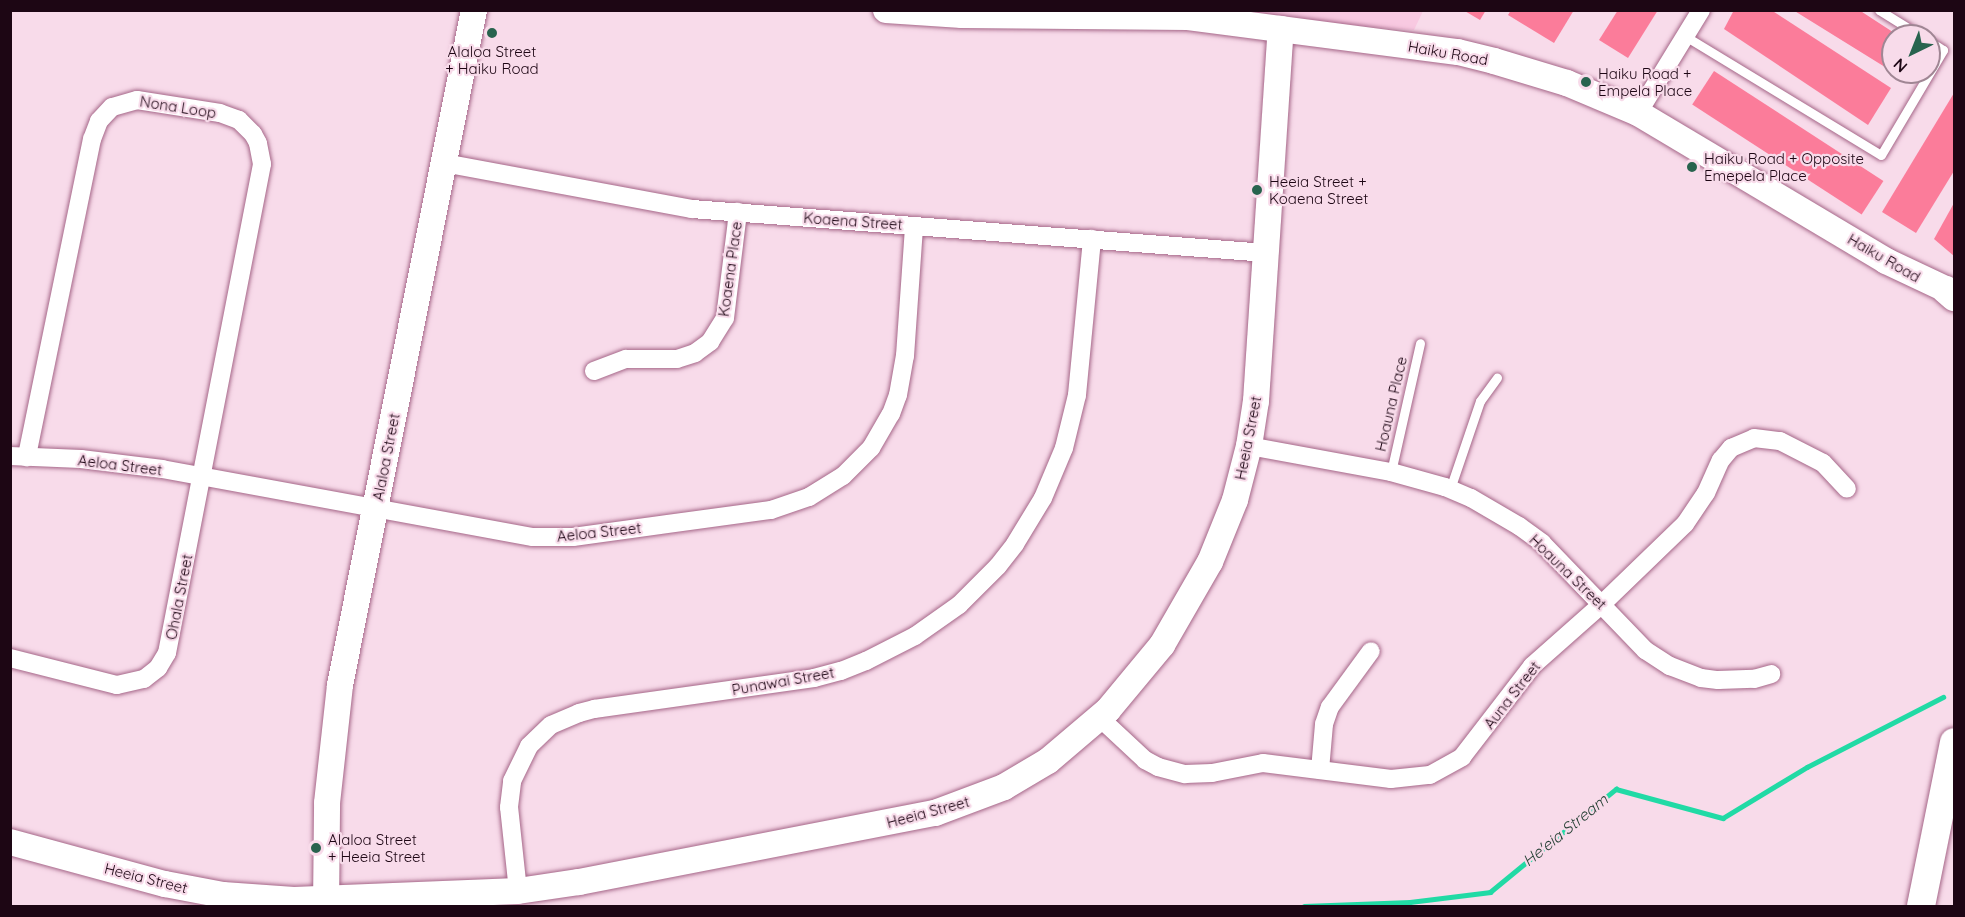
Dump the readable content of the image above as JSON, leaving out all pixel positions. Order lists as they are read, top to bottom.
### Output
{
  "streets": {
    "street": [
      "Haiku Road",
      "Nona Loop",
      "Koaena Street",
      "Koaena Place",
      "Heeia Street",
      "Alaloa Street",
      "Aeloa Street",
      "Hoauna Street",
      "Ohala Street",
      "Punawai Street",
      "Auna Street"
    ],
    "lane": ["Hoauna Place"]
  },
  "crossings": [
    ["Haiku Road", "Heeia Street"],
    ["Nona Loop", "Aeloa Street"],
    ["Nona Loop", "Ohala Street"],
    ["Koaena Street", "Koaena Place"],
    ["Koaena Street", "Heeia Street"],
    ["Koaena Street", "Alaloa Street"],
    ["Koaena Street", "Aeloa Street"],
    ["Koaena Street", "Punawai Street"],
    ["Hoauna Place", "Hoauna Street"],
    ["Heeia Street", "Alaloa Street"],
    ["Heeia Street", "Hoauna Street"],
    ["Heeia Street", "Punawai Street"],
    ["Heeia Street", "Auna Street"],
    ["Alaloa Street", "Aeloa Street"],
    ["Aeloa Street", "Ohala Street"],
    ["Hoauna Street", "Auna Street"]
  ],
  "water": ["He'eia Stream"],
  "places": [
    "Alaloa Street + Haiku Road",
    "Haiku Road + Empela Place",
    "Haiku Road + Opposite Emepela Place",
    "Heeia Street + Koaena Street",
    "Alaloa Street + Heeia Street"
  ],
  "north": "bottom left"
}
